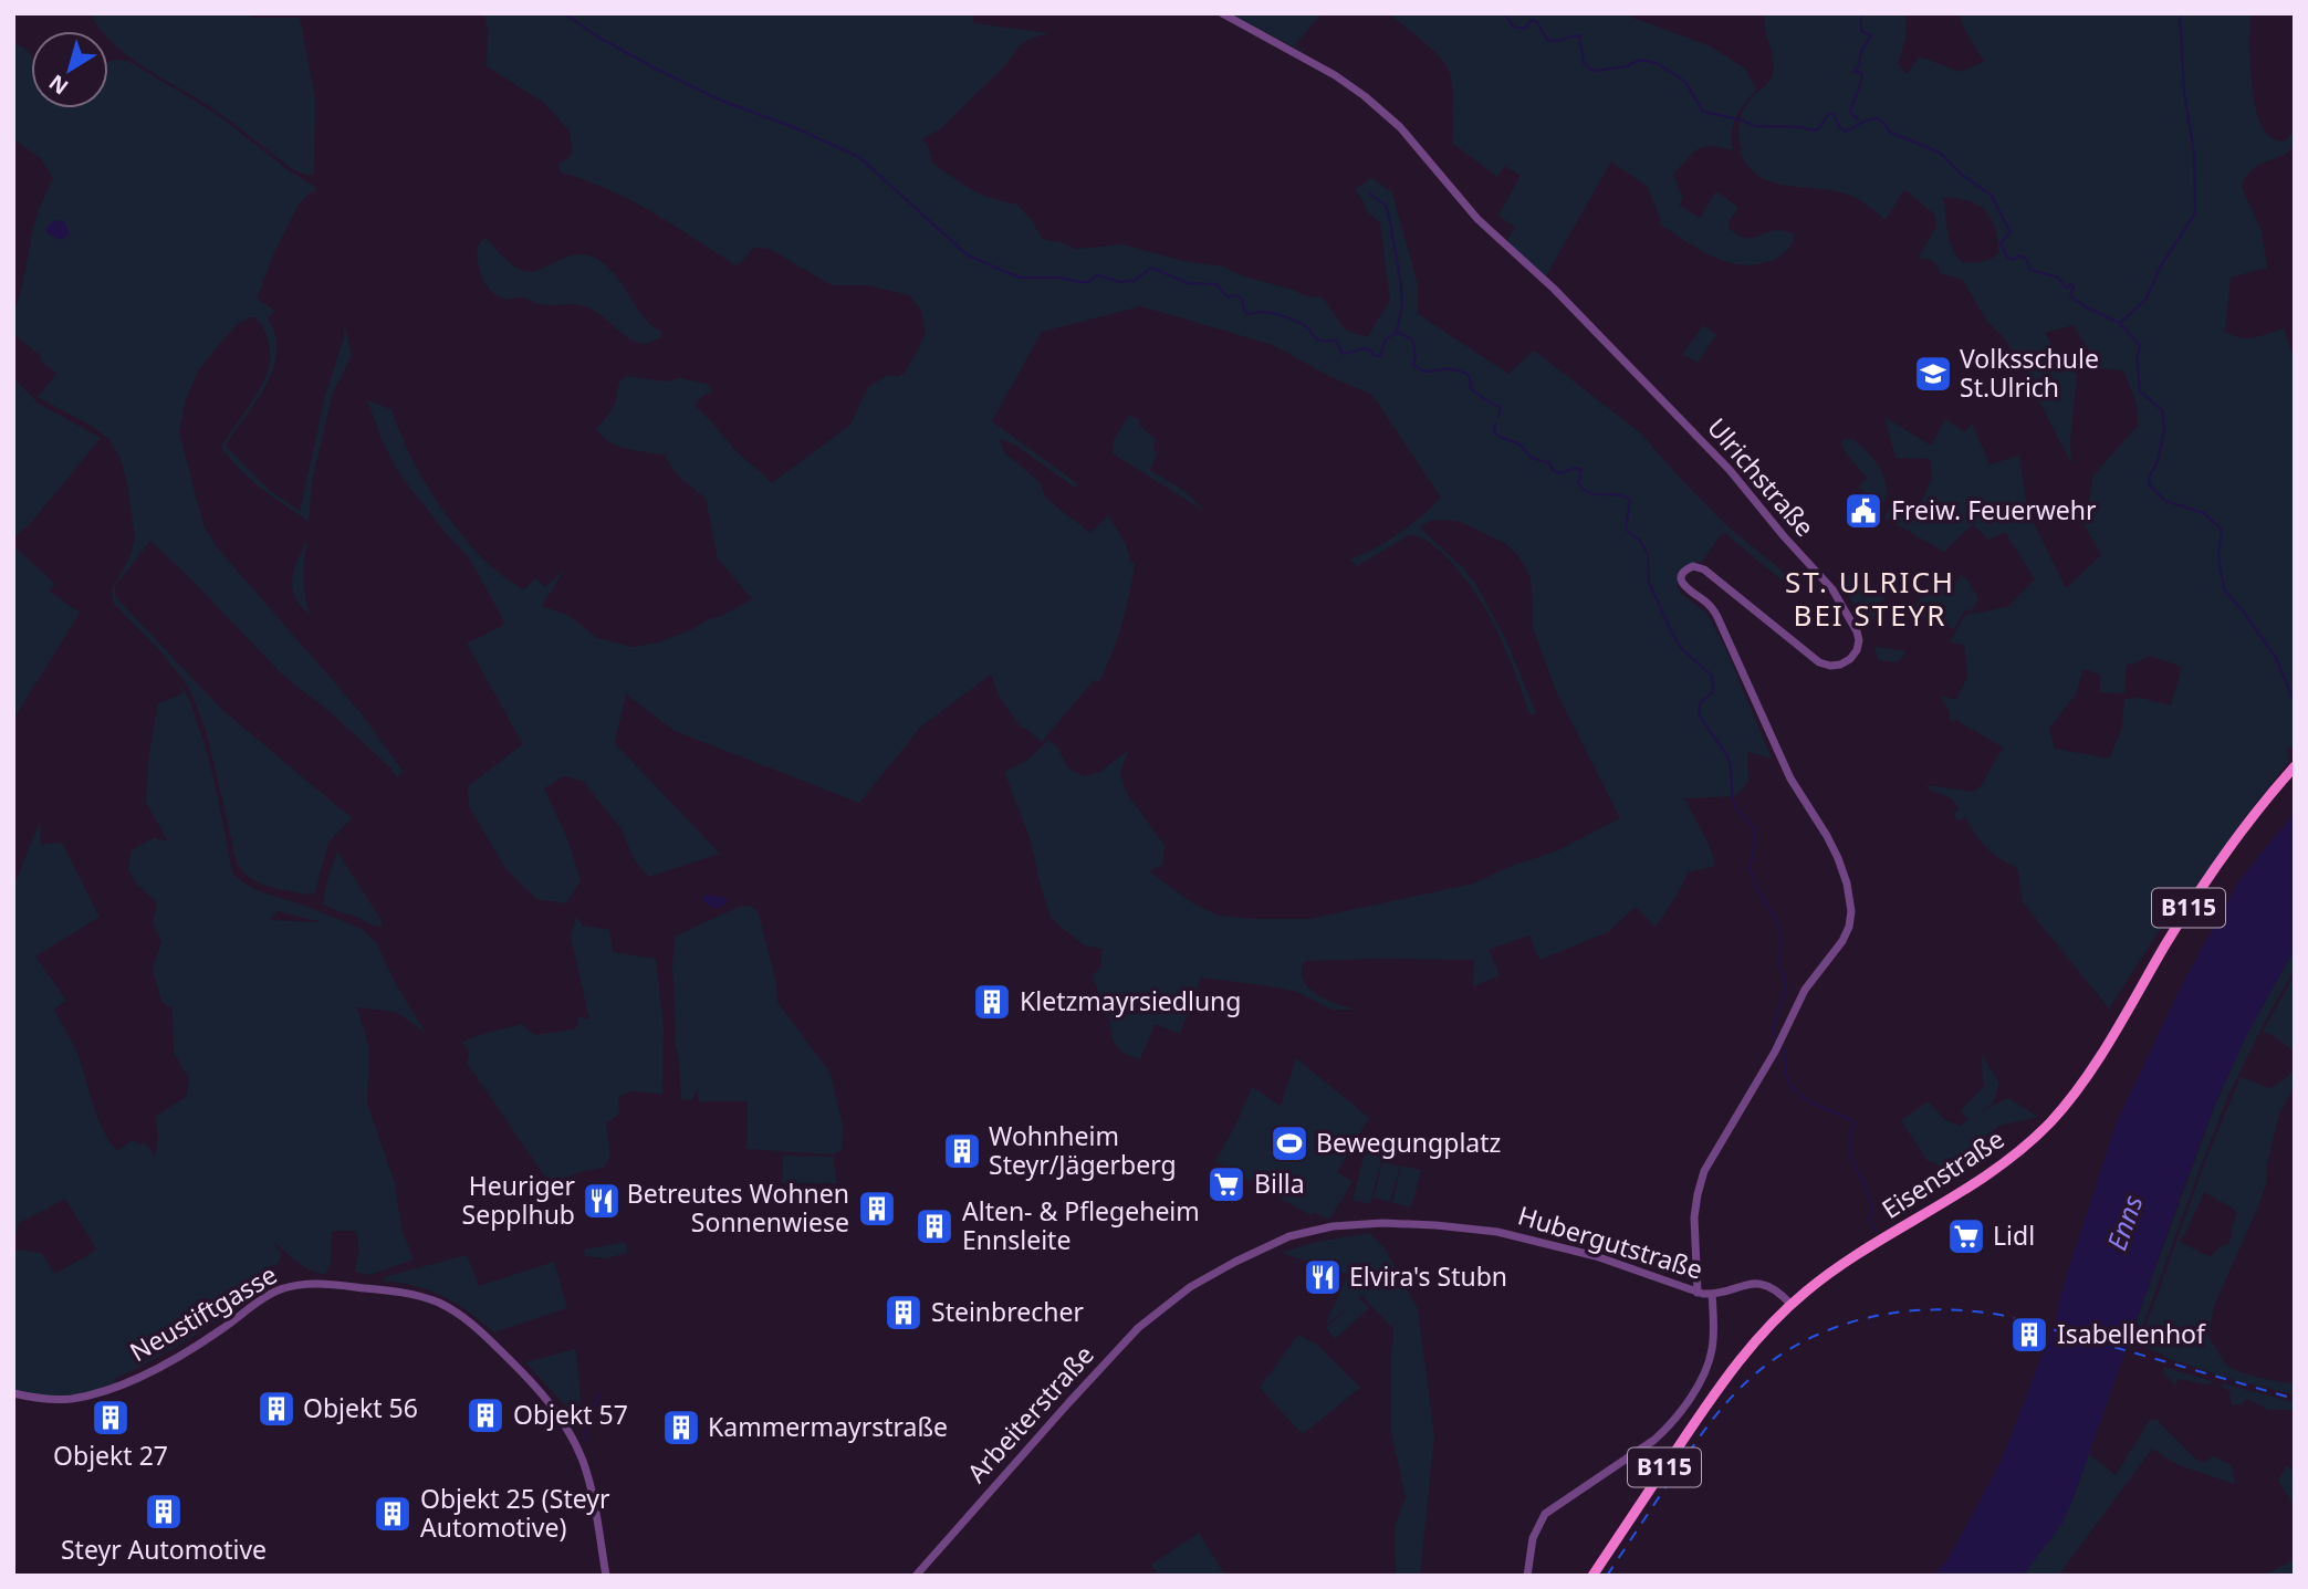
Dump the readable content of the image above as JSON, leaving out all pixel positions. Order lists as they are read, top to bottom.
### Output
{
  "streets": {
    "main road": ["B115", "Eisenstraße"],
    "street": [
      "Ulrichstraße",
      "Hubergutstraße",
      "Neustiftgasse",
      "Arbeiterstraße"
    ]
  },
  "crossings": [
    ["Ulrichstraße", "Hubergutstraße"],
    ["Hubergutstraße", "Arbeiterstraße"]
  ],
  "districts": ["ST. ULRICH BEI STEYR"],
  "water": ["Enns"],
  "places": {
    "school or university": ["Volksschule St.Ulrich"],
    "public building": ["Freiw. Feuerwehr"],
    "building": [
      "Kletzmayrsiedlung",
      "Wohnheim Steyr/Jägerberg",
      "Betreutes Wohnen Sonnenwiese",
      "Alten- & Pflegeheim Ennsleite",
      "Steinbrecher",
      "Isabellenhof",
      "Objekt 56",
      "Objekt 57",
      "Objekt 27",
      "Kammermayrstraße",
      "Steyr Automotive",
      "Objekt 25 (Steyr Automotive)"
    ],
    "sports": ["Bewegungplatz"],
    "supermarket": ["Billa", "Lidl"],
    "restaurant": ["Heuriger Sepplhub", "Elvira's Stubn"]
  },
  "north": "bottom left"
}
